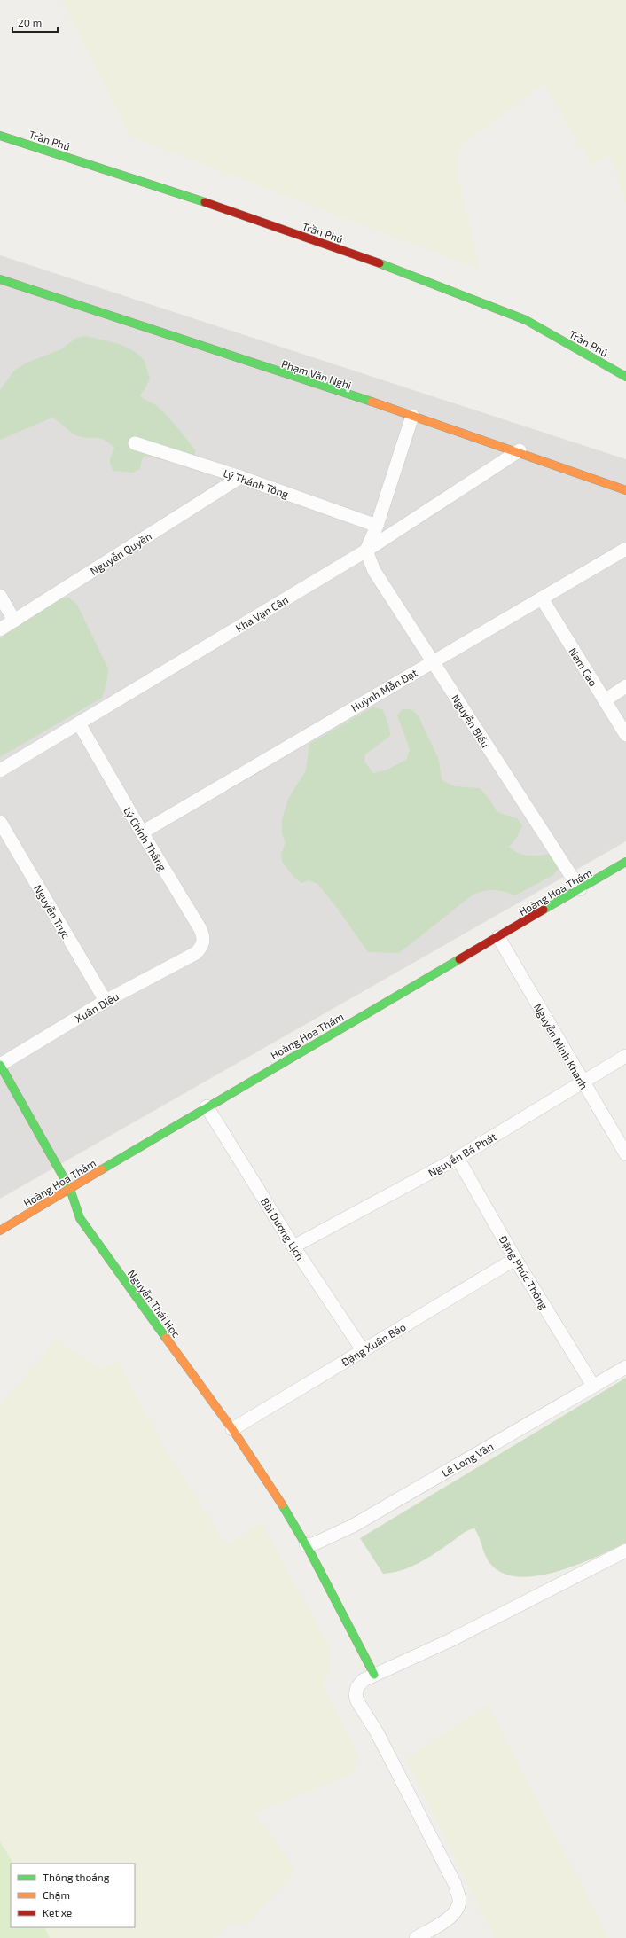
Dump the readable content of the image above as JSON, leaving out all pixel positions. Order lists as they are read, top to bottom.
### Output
{
  "streets": {
    "street": [
      "Trần Phú",
      "Phạm Văn Nghị",
      "Lý Thánh Tông",
      "Nguyễn Quyền",
      "Kha Vạn Cân",
      "Nam Cao",
      "Huỳnh Mẫn Đạt",
      "Nguyễn Biểu",
      "Lý Chính Thắng",
      "Hoàng Hoa Thám",
      "Nguyễn Trực",
      "Xuân Diệu",
      "Nguyễn Minh Khanh",
      "Nguyễn Bá Phát",
      "Bùi Dương Lịch",
      "Đặng Phúc Thông",
      "Nguyễn Thái Học",
      "Đặng Xuân Bảo",
      "Lê Long Vân"
    ]
  },
  "crossings": [
    ["Phạm Văn Nghị", "Kha Vạn Cân"],
    ["Lý Thánh Tông", "Nguyễn Quyền"],
    ["Kha Vạn Cân", "Nguyễn Biểu"],
    ["Kha Vạn Cân", "Lý Chính Thắng"],
    ["Nam Cao", "Huỳnh Mẫn Đạt"],
    ["Huỳnh Mẫn Đạt", "Nguyễn Biểu"],
    ["Huỳnh Mẫn Đạt", "Lý Chính Thắng"],
    ["Nguyễn Biểu", "Hoàng Hoa Thám"],
    ["Lý Chính Thắng", "Xuân Diệu"],
    ["Hoàng Hoa Thám", "Nguyễn Minh Khanh"],
    ["Hoàng Hoa Thám", "Bùi Dương Lịch"],
    ["Hoàng Hoa Thám", "Nguyễn Thái Học"],
    ["Nguyễn Trực", "Xuân Diệu"],
    ["Xuân Diệu", "Nguyễn Thái Học"],
    ["Nguyễn Minh Khanh", "Nguyễn Bá Phát"],
    ["Nguyễn Bá Phát", "Bùi Dương Lịch"],
    ["Nguyễn Bá Phát", "Đặng Phúc Thông"],
    ["Bùi Dương Lịch", "Đặng Xuân Bảo"],
    ["Đặng Phúc Thông", "Đặng Xuân Bảo"],
    ["Đặng Phúc Thông", "Lê Long Vân"],
    ["Nguyễn Thái Học", "Đặng Xuân Bảo"],
    ["Nguyễn Thái Học", "Lê Long Vân"]
  ],
  "legend": ["Thông thoáng", "Chậm", "Kẹt xe"],
  "scale_bar": "20 m"
}
